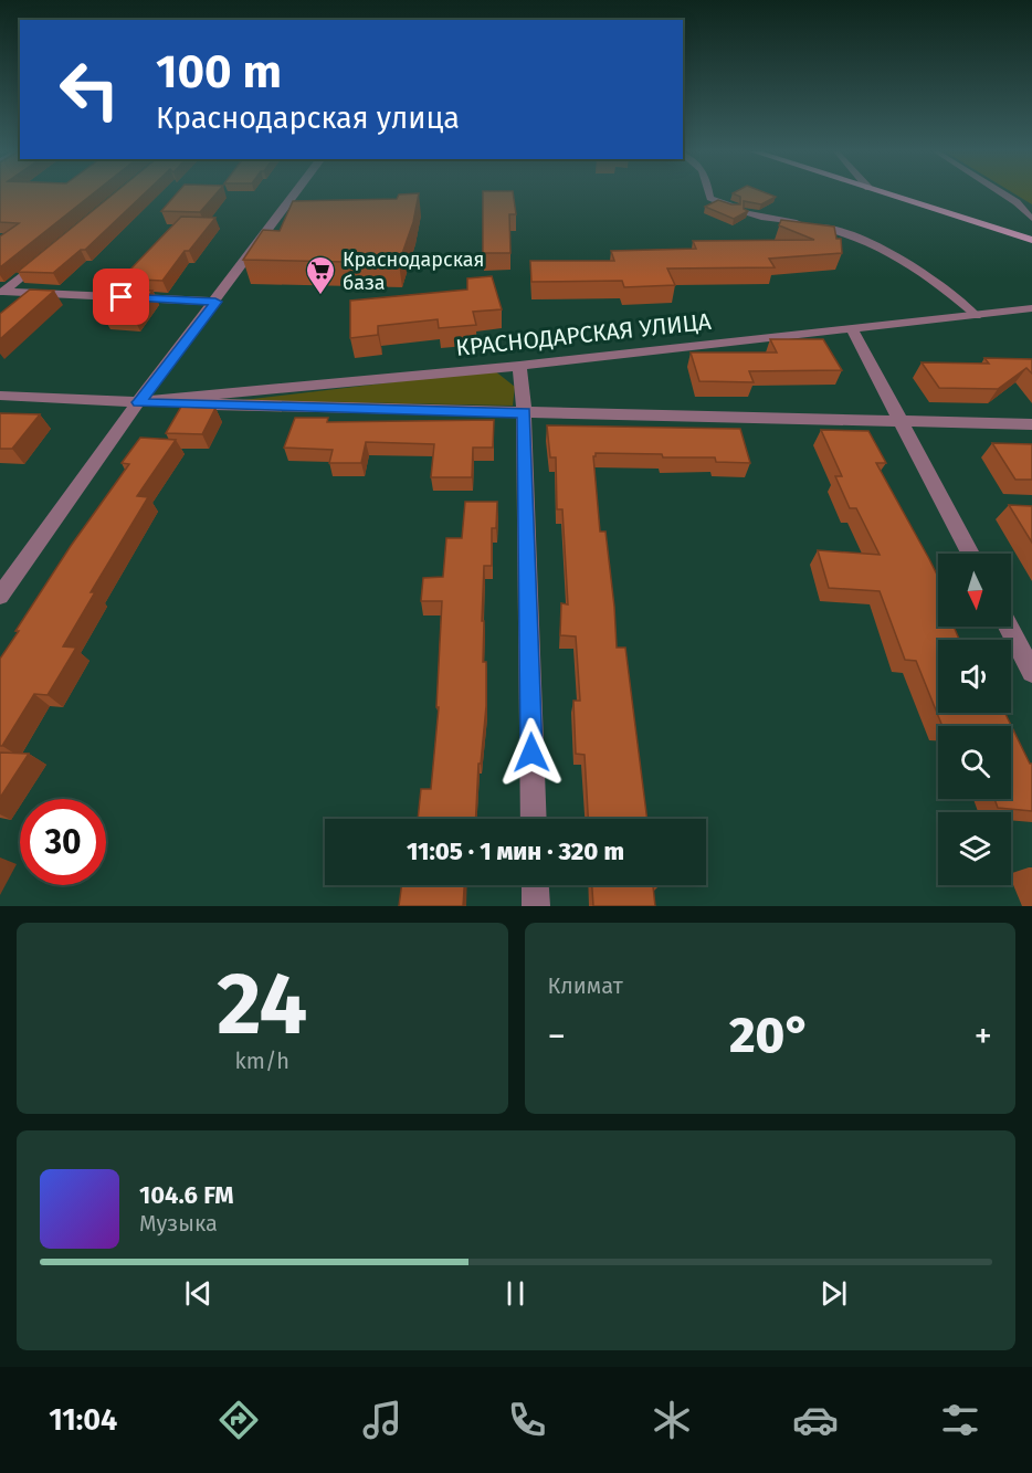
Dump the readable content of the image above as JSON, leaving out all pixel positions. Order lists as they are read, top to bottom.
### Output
{
  "streets": {
    "street": ["КРАСНОДАРСКАЯ УЛИЦА"]
  },
  "places": {
    "supermarket": ["Краснодарская база"]
  },
  "north": "bottom",
  "page": {
    "turn": ["100 m", "Краснодарская улица"],
    "limit": "30",
    "trip": "11:05 · 1 мин · 320 m",
    "tile": [
      ["24", "km/h"],
      "Климат"
    ],
    "heat": ["−", "20°", "+"],
    "song": ["104.6 FM", "Музыка"],
    "tabs": "11:04"
  }
}
